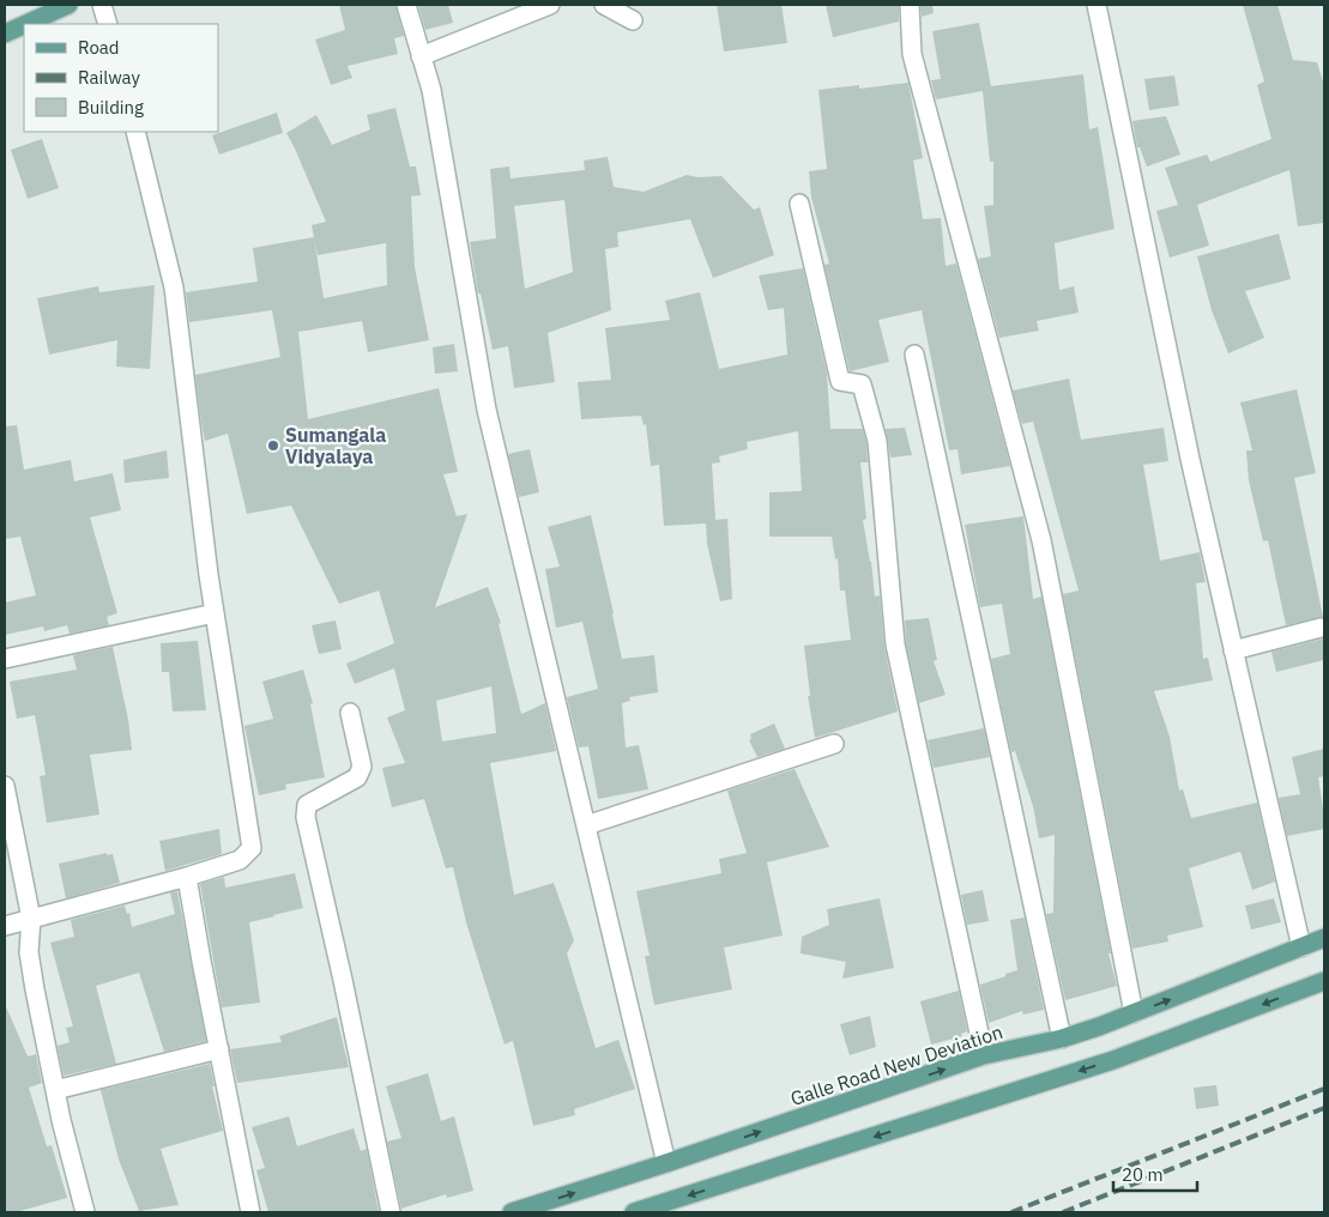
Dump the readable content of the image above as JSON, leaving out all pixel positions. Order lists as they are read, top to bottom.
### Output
{
  "streets": {
    "main road": ["Galle Road New Deviation"]
  },
  "places": ["Sumangala Vidyalaya"],
  "legend": ["Road", "Railway", "Building"],
  "scale_bar": "20 m"
}
